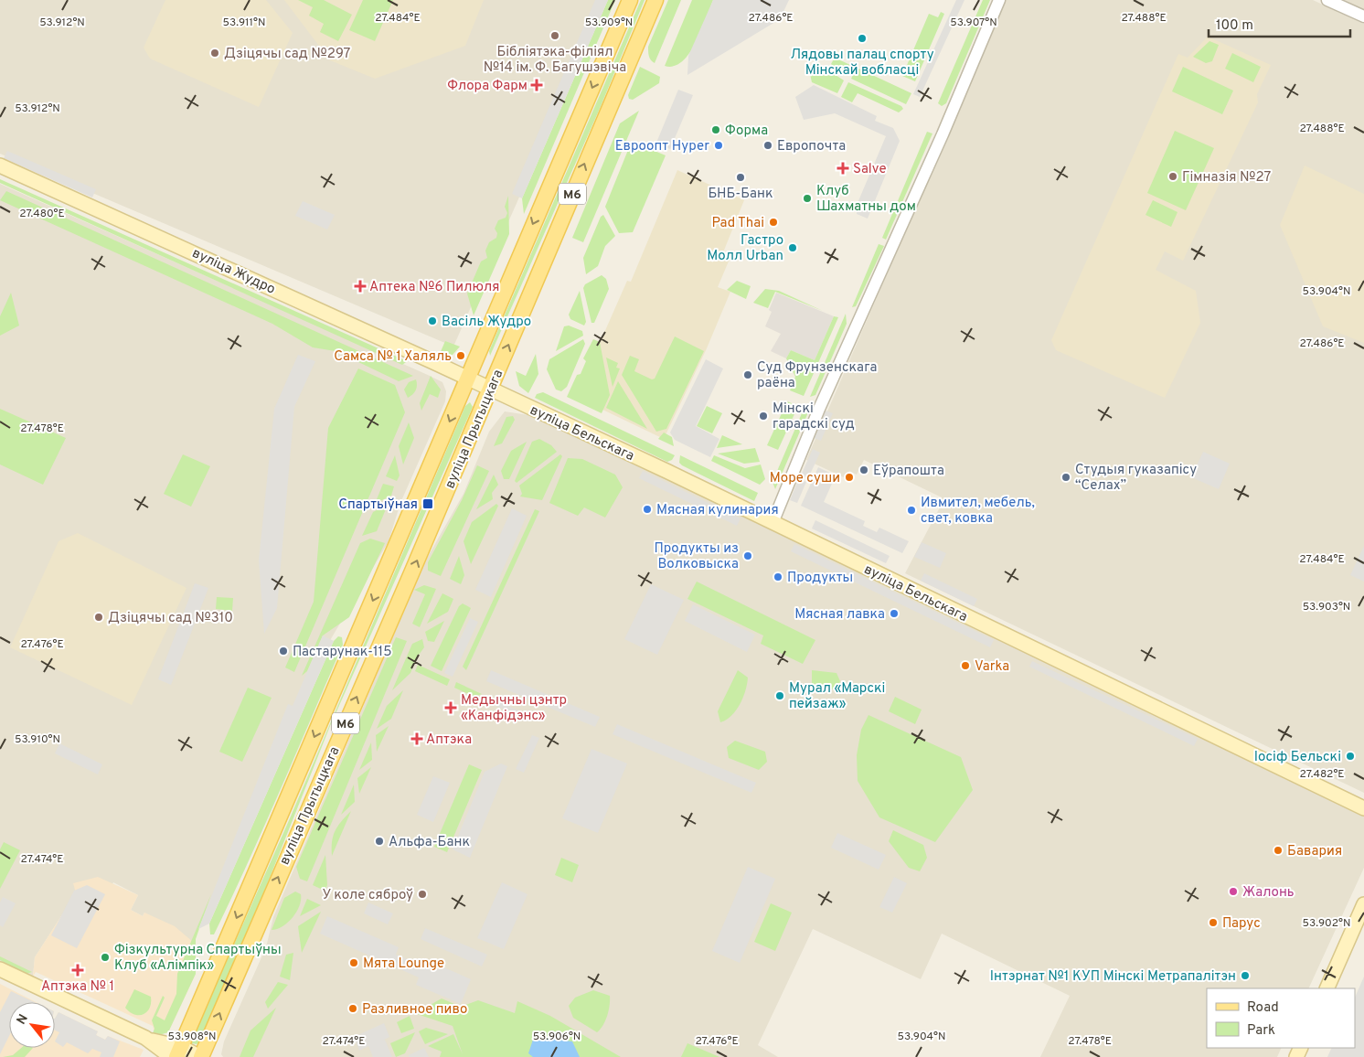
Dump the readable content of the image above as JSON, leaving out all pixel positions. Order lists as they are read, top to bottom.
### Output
{
  "streets": {
    "main road": [
      "М6",
      "вуліца Жудро",
      "вуліца Прытыцкага",
      "вуліца Бельскага"
    ]
  },
  "crossings": [
    ["вуліца Жудро", "вуліца Прытыцкага"],
    ["вуліца Жудро", "вуліца Бельскага"],
    ["вуліца Прытыцкага", "вуліца Бельскага"]
  ],
  "places": {
    "other": [
      "Бібліятэка-філіял №14 ім. Ф. Багушэвіча",
      "Лядовы палац спорту Мінскай вобласці",
      "Дзіцячы сад №297",
      "Форма",
      "Евроопт Hyper",
      "Европочта",
      "Гімназія №27",
      "БНБ-Банк",
      "Клуб Шахматны дом",
      "Pad Thai",
      "Гастро Молл Urban",
      "Васіль Жудро",
      "Самса № 1 Халяль",
      "Суд Фрунзенскага раёна",
      "Мінскі гарадскі суд",
      "Еўрапошта",
      "Море суши",
      "Студыя гуказапісу “Селах”",
      "Мясная кулинария",
      "Ивмител, мебель, свет, ковка",
      "Продукты из Волковыска",
      "Продукты",
      "Мясная лавка",
      "Дзіцячы сад №310",
      "Пастарунак-115",
      "Varka",
      "Мурал «Марскі пейзаж»",
      "Іосіф Бельскі",
      "Альфа-Банк",
      "Бавария",
      "Жалонь",
      "У коле сяброў",
      "Парус",
      "Фізкультурна Спартыўны Клуб «Алімпік»",
      "Мята Lounge",
      "Інтэрнат №1 КУП Мінскі Метрапалітэн",
      "Разливное пиво"
    ],
    "health": [
      "Флора Фарм",
      "Salve",
      "Аптека №6 Пилюля",
      "Медычны цэнтр «Канфідэнс»",
      "Аптэка",
      "Аптэка № 1"
    ],
    "transit": ["Спартыўная"]
  },
  "legend": ["Road", "Park"],
  "scale_bar": "100 m",
  "north": "top left",
  "coordinates": [
    "27.484°E",
    "27.486°E",
    "27.488°E",
    "53.912°N",
    "53.911°N",
    "53.909°N",
    "53.907°N",
    "27.480°E",
    "53.904°N",
    "27.478°E",
    "53.903°N",
    "27.476°E",
    "53.910°N",
    "27.482°E",
    "27.474°E",
    "53.902°N",
    "53.908°N",
    "53.906°N"
  ]
}
